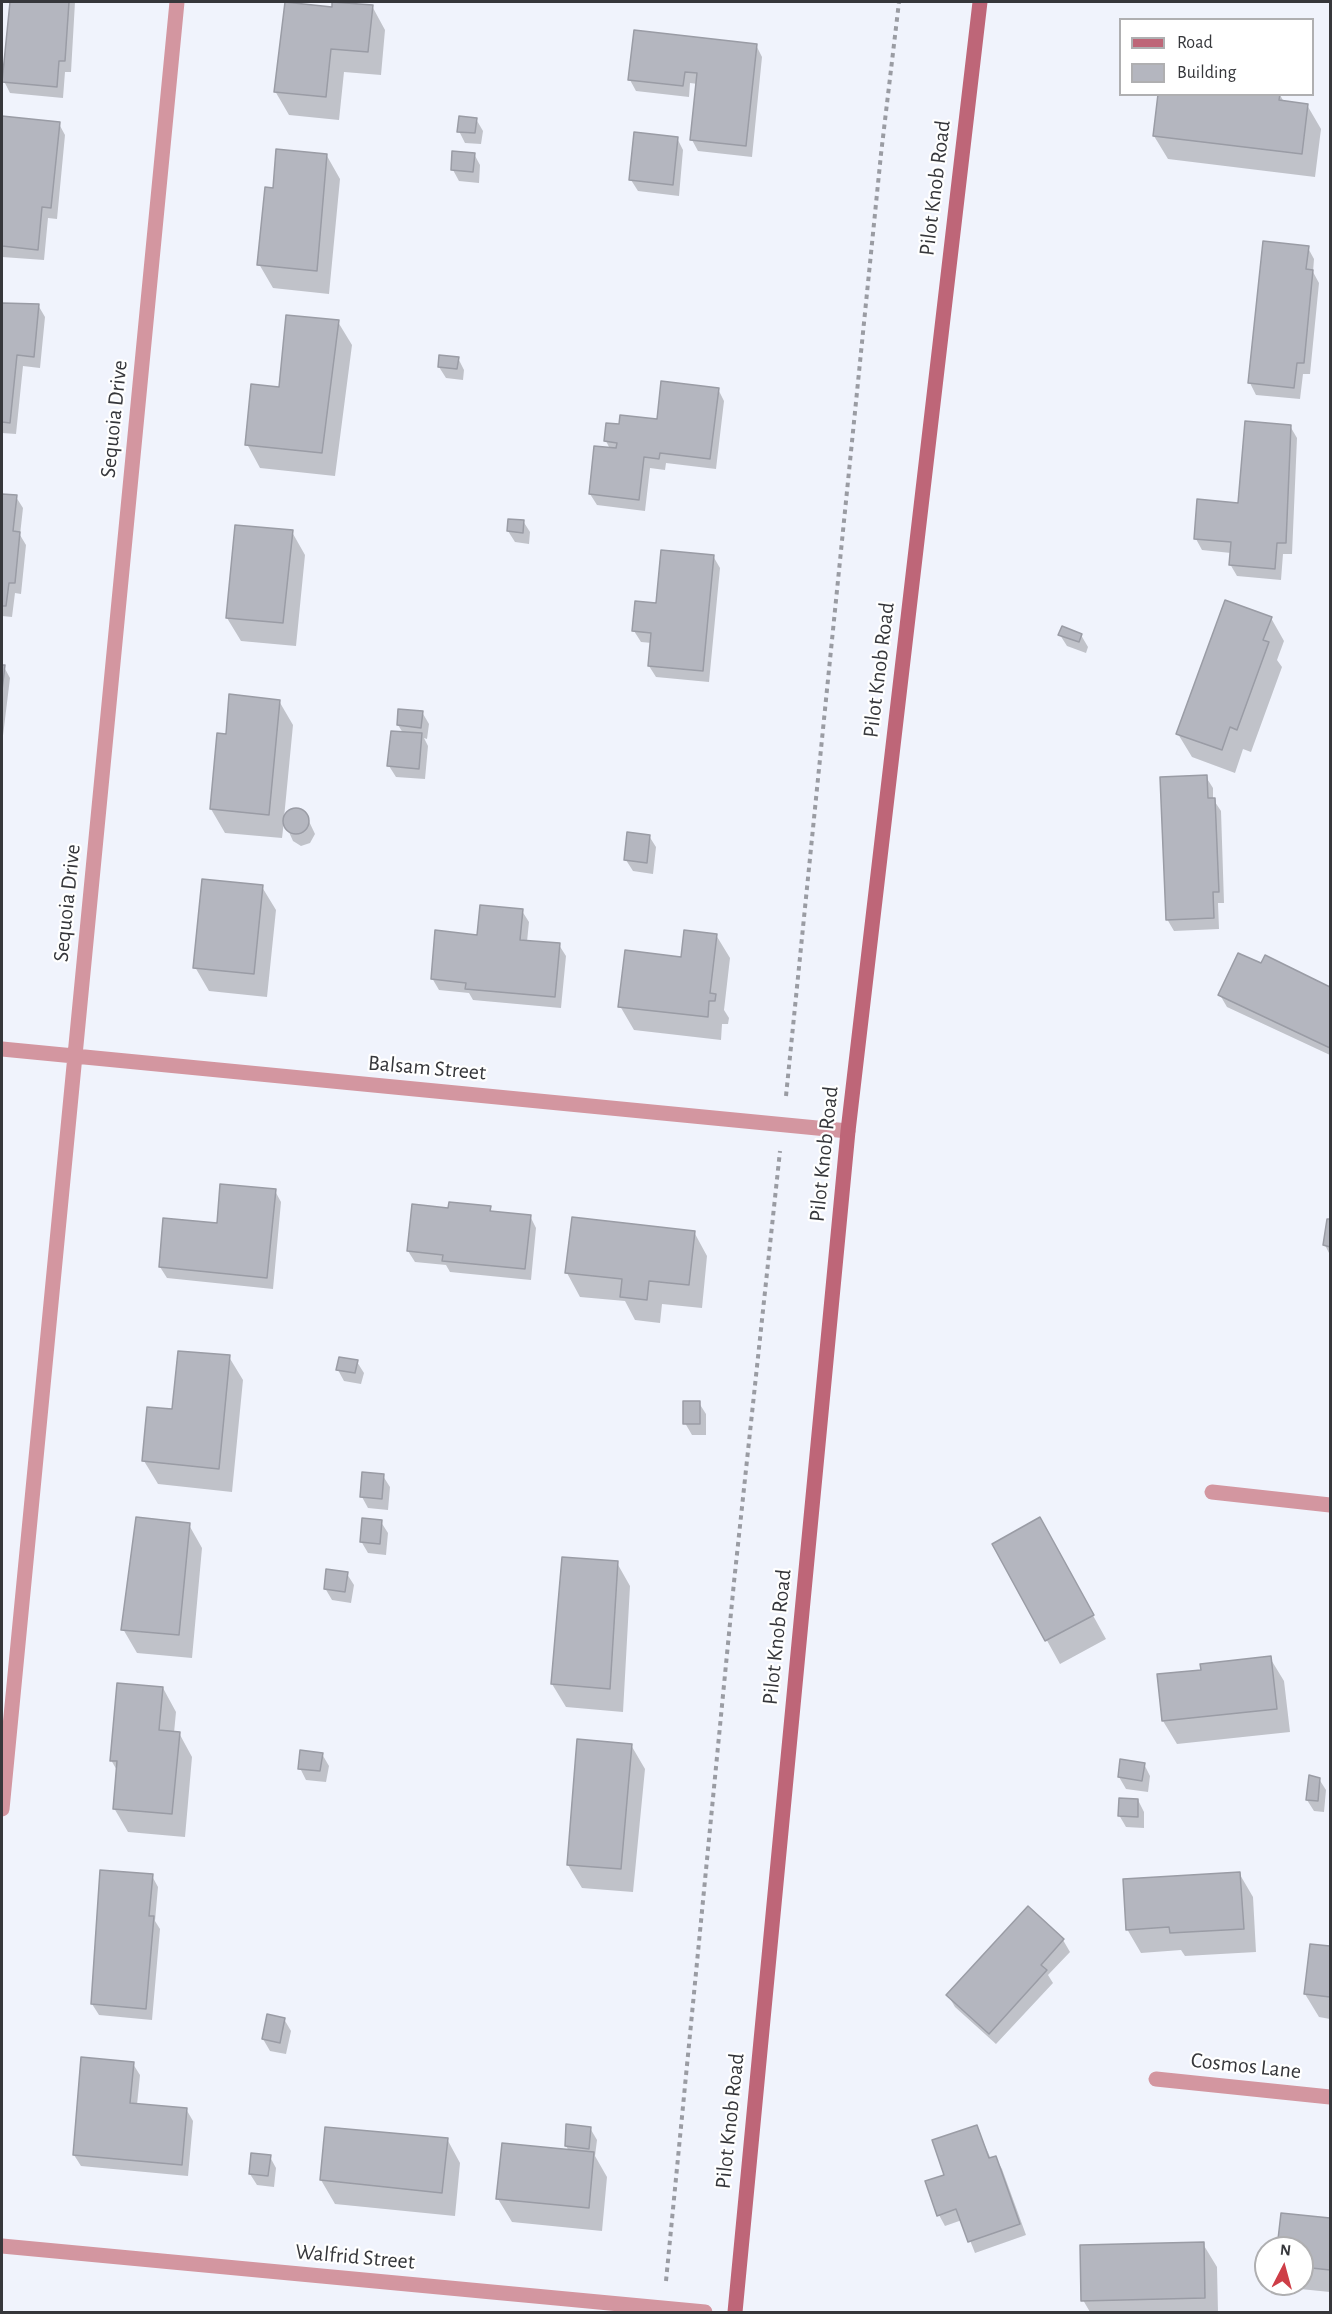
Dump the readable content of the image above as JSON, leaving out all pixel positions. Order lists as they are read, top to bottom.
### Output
{
  "streets": {
    "main road": ["Pilot Knob Road"],
    "street": [
      "Sequoia Drive",
      "Balsam Street",
      "Cosmos Lane",
      "Walfrid Street"
    ]
  },
  "crossings": [
    ["Pilot Knob Road", "Balsam Street"],
    ["Sequoia Drive", "Balsam Street"]
  ],
  "legend": ["Road", "Building"],
  "north": "top"
}
